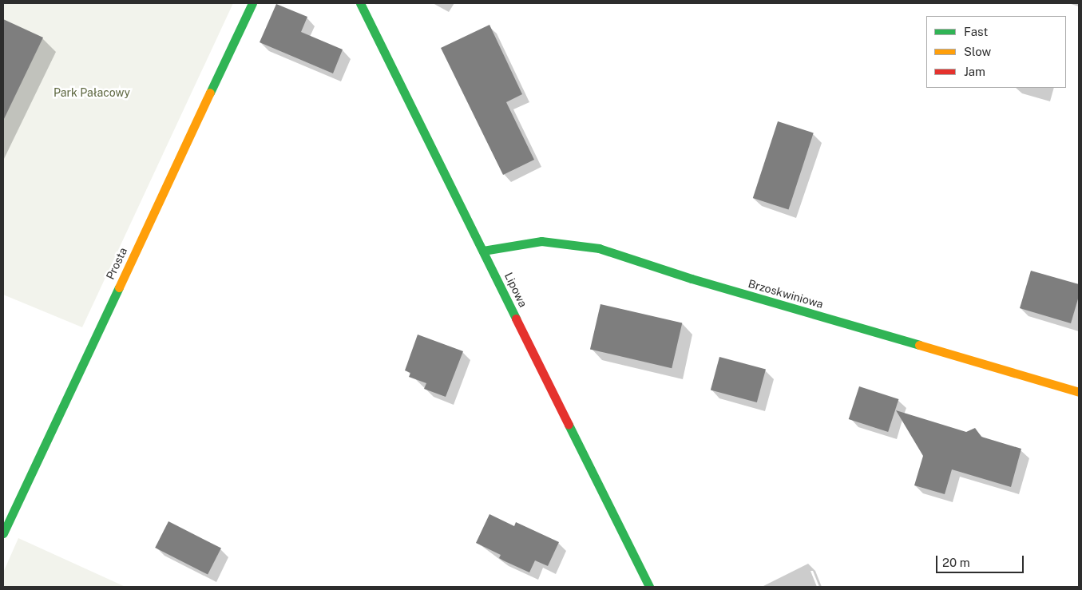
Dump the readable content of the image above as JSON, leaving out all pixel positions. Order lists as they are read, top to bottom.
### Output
{
  "streets": {
    "street": ["Prosta", "Lipowa", "Brzoskwiniowa"]
  },
  "crossings": [
    ["Lipowa", "Brzoskwiniowa"]
  ],
  "parks": ["Park Pałacowy"],
  "legend": ["Fast", "Slow", "Jam"],
  "scale_bar": "20 m"
}
